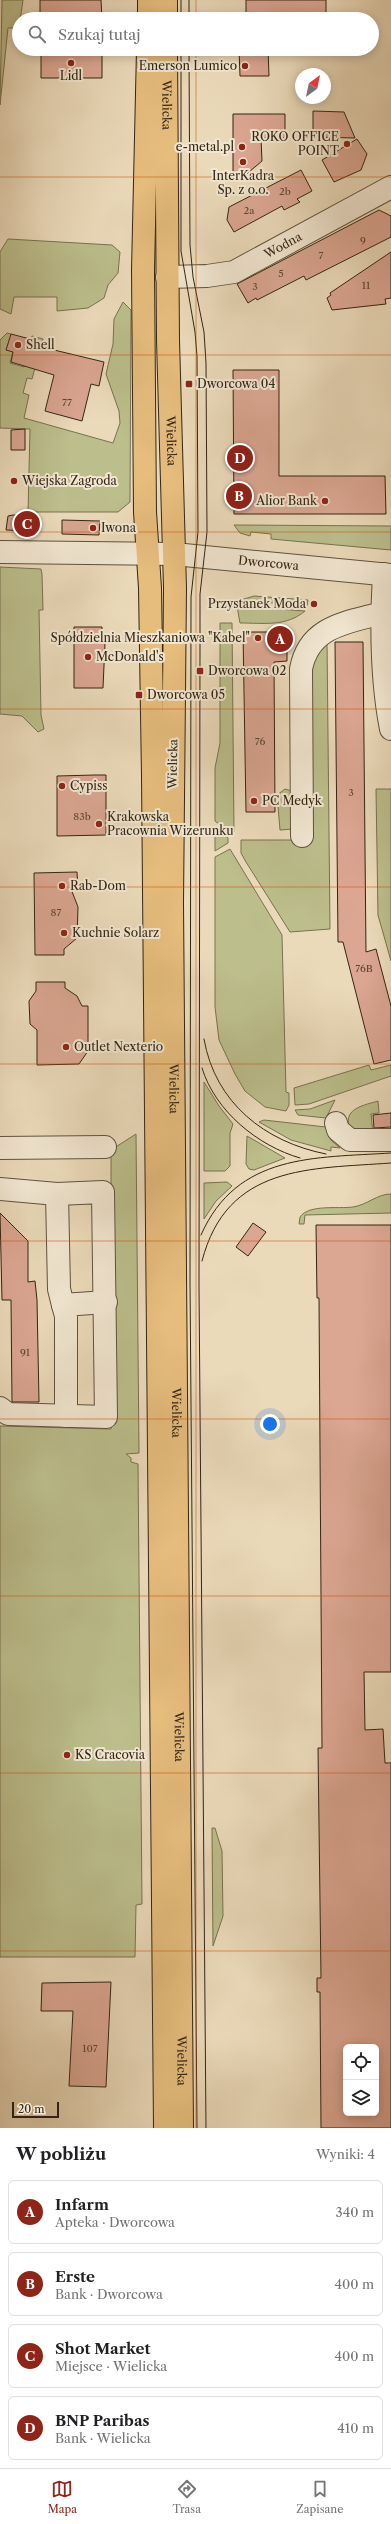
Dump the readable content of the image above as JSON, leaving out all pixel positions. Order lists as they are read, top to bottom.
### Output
{
  "streets": {
    "main road": ["Wielicka"],
    "street": ["Wodna", "Dworcowa"]
  },
  "crossings": [
    ["Wielicka", "Wodna"],
    ["Wielicka", "Dworcowa"]
  ],
  "places": {
    "other": [
      "Lidl",
      "Emerson Lumico",
      "ROKO OFFICE POINT",
      "e-metal.pl",
      "InterKadra Sp. z o.o.",
      "Shell",
      "Wiejska Zagroda",
      "Alior Bank",
      "Iwona",
      "Przystanek Moda",
      "Spółdzielnia Mieszkaniowa \"Kabel\"",
      "McDonald's",
      "Cypiss",
      "PC Medyk",
      "Krakowska Pracownia Wizerunku",
      "Rab-Dom",
      "Kuchnie Solarz",
      "Outlet Nexterio",
      "KS Cracovia"
    ],
    "transit": ["Dworcowa 04", "Dworcowa 02", "Dworcowa 05"]
  },
  "house_numbers": [
    "2b",
    "2a",
    "9",
    "7",
    "5",
    "11",
    "3",
    "77",
    "76",
    "3",
    "83b",
    "87",
    "76B",
    "91",
    "107"
  ],
  "scale_bar": "20 m",
  "north": "top right",
  "page": {
    "search": "Szukaj tutaj",
    "pins": [
      "D",
      "B",
      "C",
      "A"
    ],
    "scale": "20 m",
    "heading": ["W pobliżu", "Wyniki: 4"],
    "list": [
      {
        "mark": "A",
        "name": "Infarm",
        "note": "Apteka · Dworcowa",
        "value": "340 m"
      },
      {
        "mark": "B",
        "name": "Erste",
        "note": "Bank · Dworcowa",
        "value": "400 m"
      },
      {
        "mark": "C",
        "name": "Shot Market",
        "note": "Miejsce · Wielicka",
        "value": "400 m"
      },
      {
        "mark": "D",
        "name": "BNP Paribas",
        "note": "Bank · Wielicka",
        "value": "410 m"
      }
    ],
    "nav": ["Mapa", "Trasa", "Zapisane"]
  }
}
